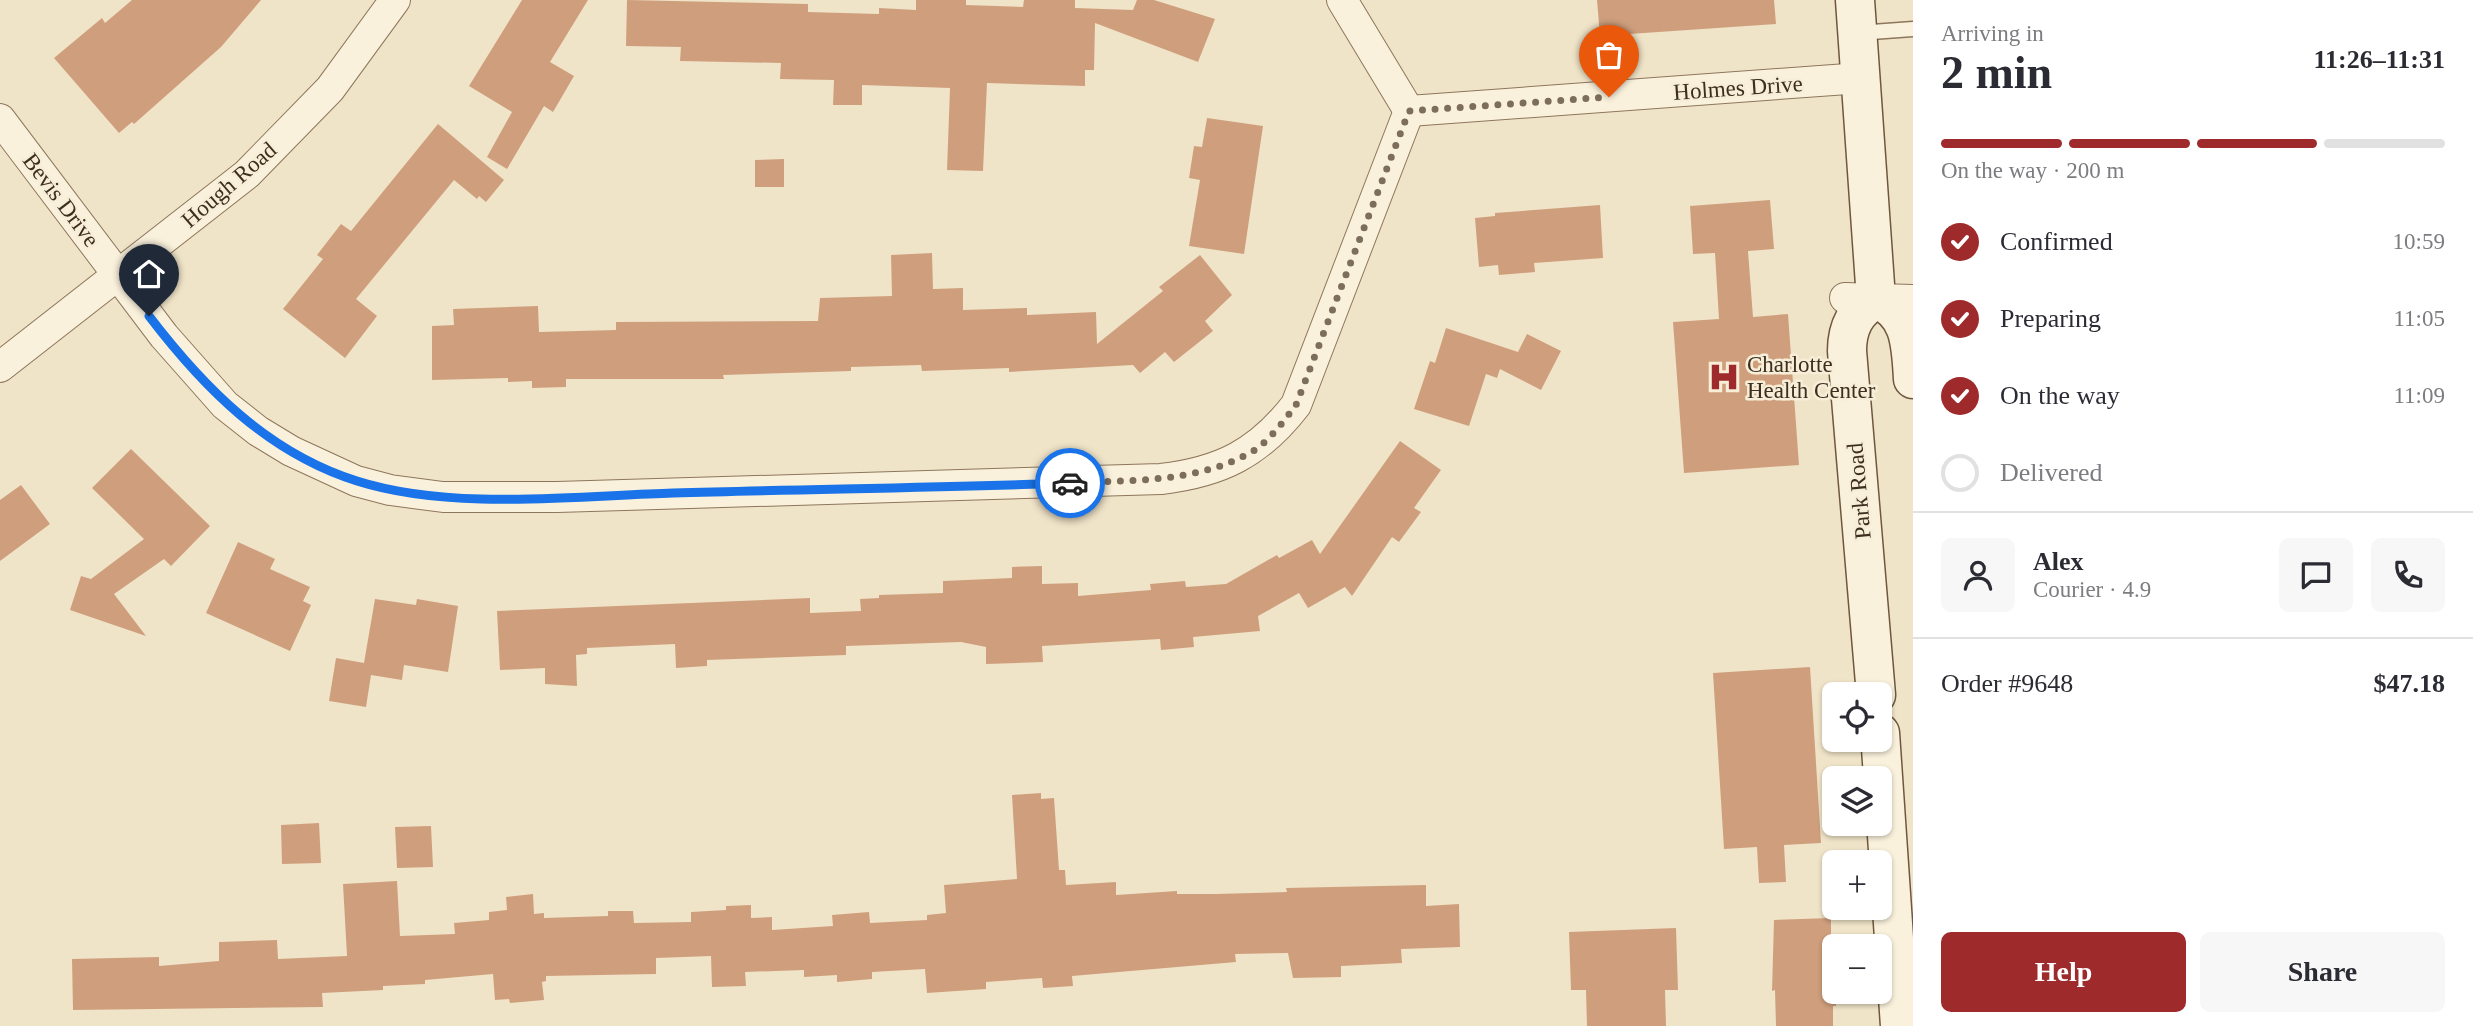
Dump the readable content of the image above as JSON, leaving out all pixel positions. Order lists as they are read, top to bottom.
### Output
{
  "streets": {
    "main road": ["Park Road"],
    "street": ["Holmes Drive", "Hough Road", "Bevis Drive"]
  },
  "crossings": [
    ["Holmes Drive", "Bevis Drive"],
    ["Hough Road", "Bevis Drive"]
  ],
  "places": {
    "hospital": ["Charlotte Health Center"]
  },
  "page": {
    "heading": ["2 min", "Arriving in", "11:26–11:31"],
    "panel": [
      "Alex",
      "Courier · 4.9",
      "Order #9648",
      "$47.18"
    ],
    "bar": "On the way · 200 m",
    "list": [
      ["Confirmed", "10:59"],
      ["Preparing", "11:05"],
      ["On the way", "11:09"],
      "Delivered"
    ],
    "map_buttons": ["+", "−"],
    "buttons": ["Help", "Share"]
  }
}
